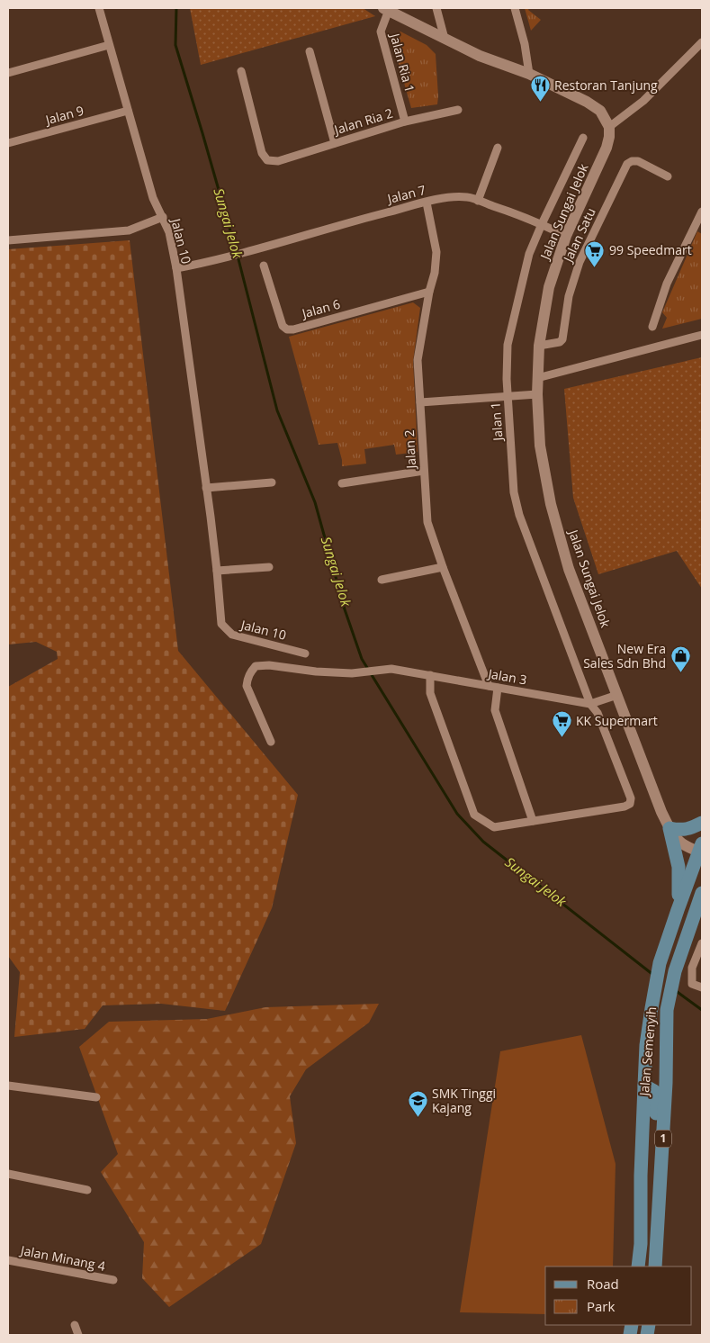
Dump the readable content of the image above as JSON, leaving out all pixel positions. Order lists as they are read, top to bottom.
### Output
{
  "streets": {
    "main road": ["Jalan Semenyih", "1"],
    "street": [
      "Jalan Ria 1",
      "Jalan 9",
      "Jalan Ria 2",
      "Jalan 7",
      "Jalan Sungai Jelok",
      "Jalan Satu",
      "Jalan 10",
      "Jalan 6",
      "Jalan 1",
      "Jalan 2",
      "Jalan 3",
      "Jalan Minang 4"
    ]
  },
  "crossings": [
    ["Jalan Ria 1", "Jalan Ria 2"],
    ["Jalan 9", "Jalan 10"],
    ["Jalan 7", "Jalan Sungai Jelok"],
    ["Jalan 7", "Jalan 10"],
    ["Jalan 7", "Jalan 1"],
    ["Jalan 7", "Jalan 2"],
    ["Jalan Sungai Jelok", "Jalan Satu"],
    ["Jalan Sungai Jelok", "Jalan 3"],
    ["Jalan Sungai Jelok", "Jalan Semenyih"],
    ["Jalan 6", "Jalan 2"],
    ["Jalan 1", "Jalan 3"],
    ["Jalan 2", "Jalan 3"]
  ],
  "water": ["Sungai Jelok"],
  "places": {
    "restaurant": ["Restoran Tanjung"],
    "supermarket": ["99 Speedmart", "KK Supermart"],
    "shop": ["New Era Sales Sdn Bhd"],
    "school or university": ["SMK Tinggi Kajang"]
  },
  "legend": ["Road", "Park"]
}
